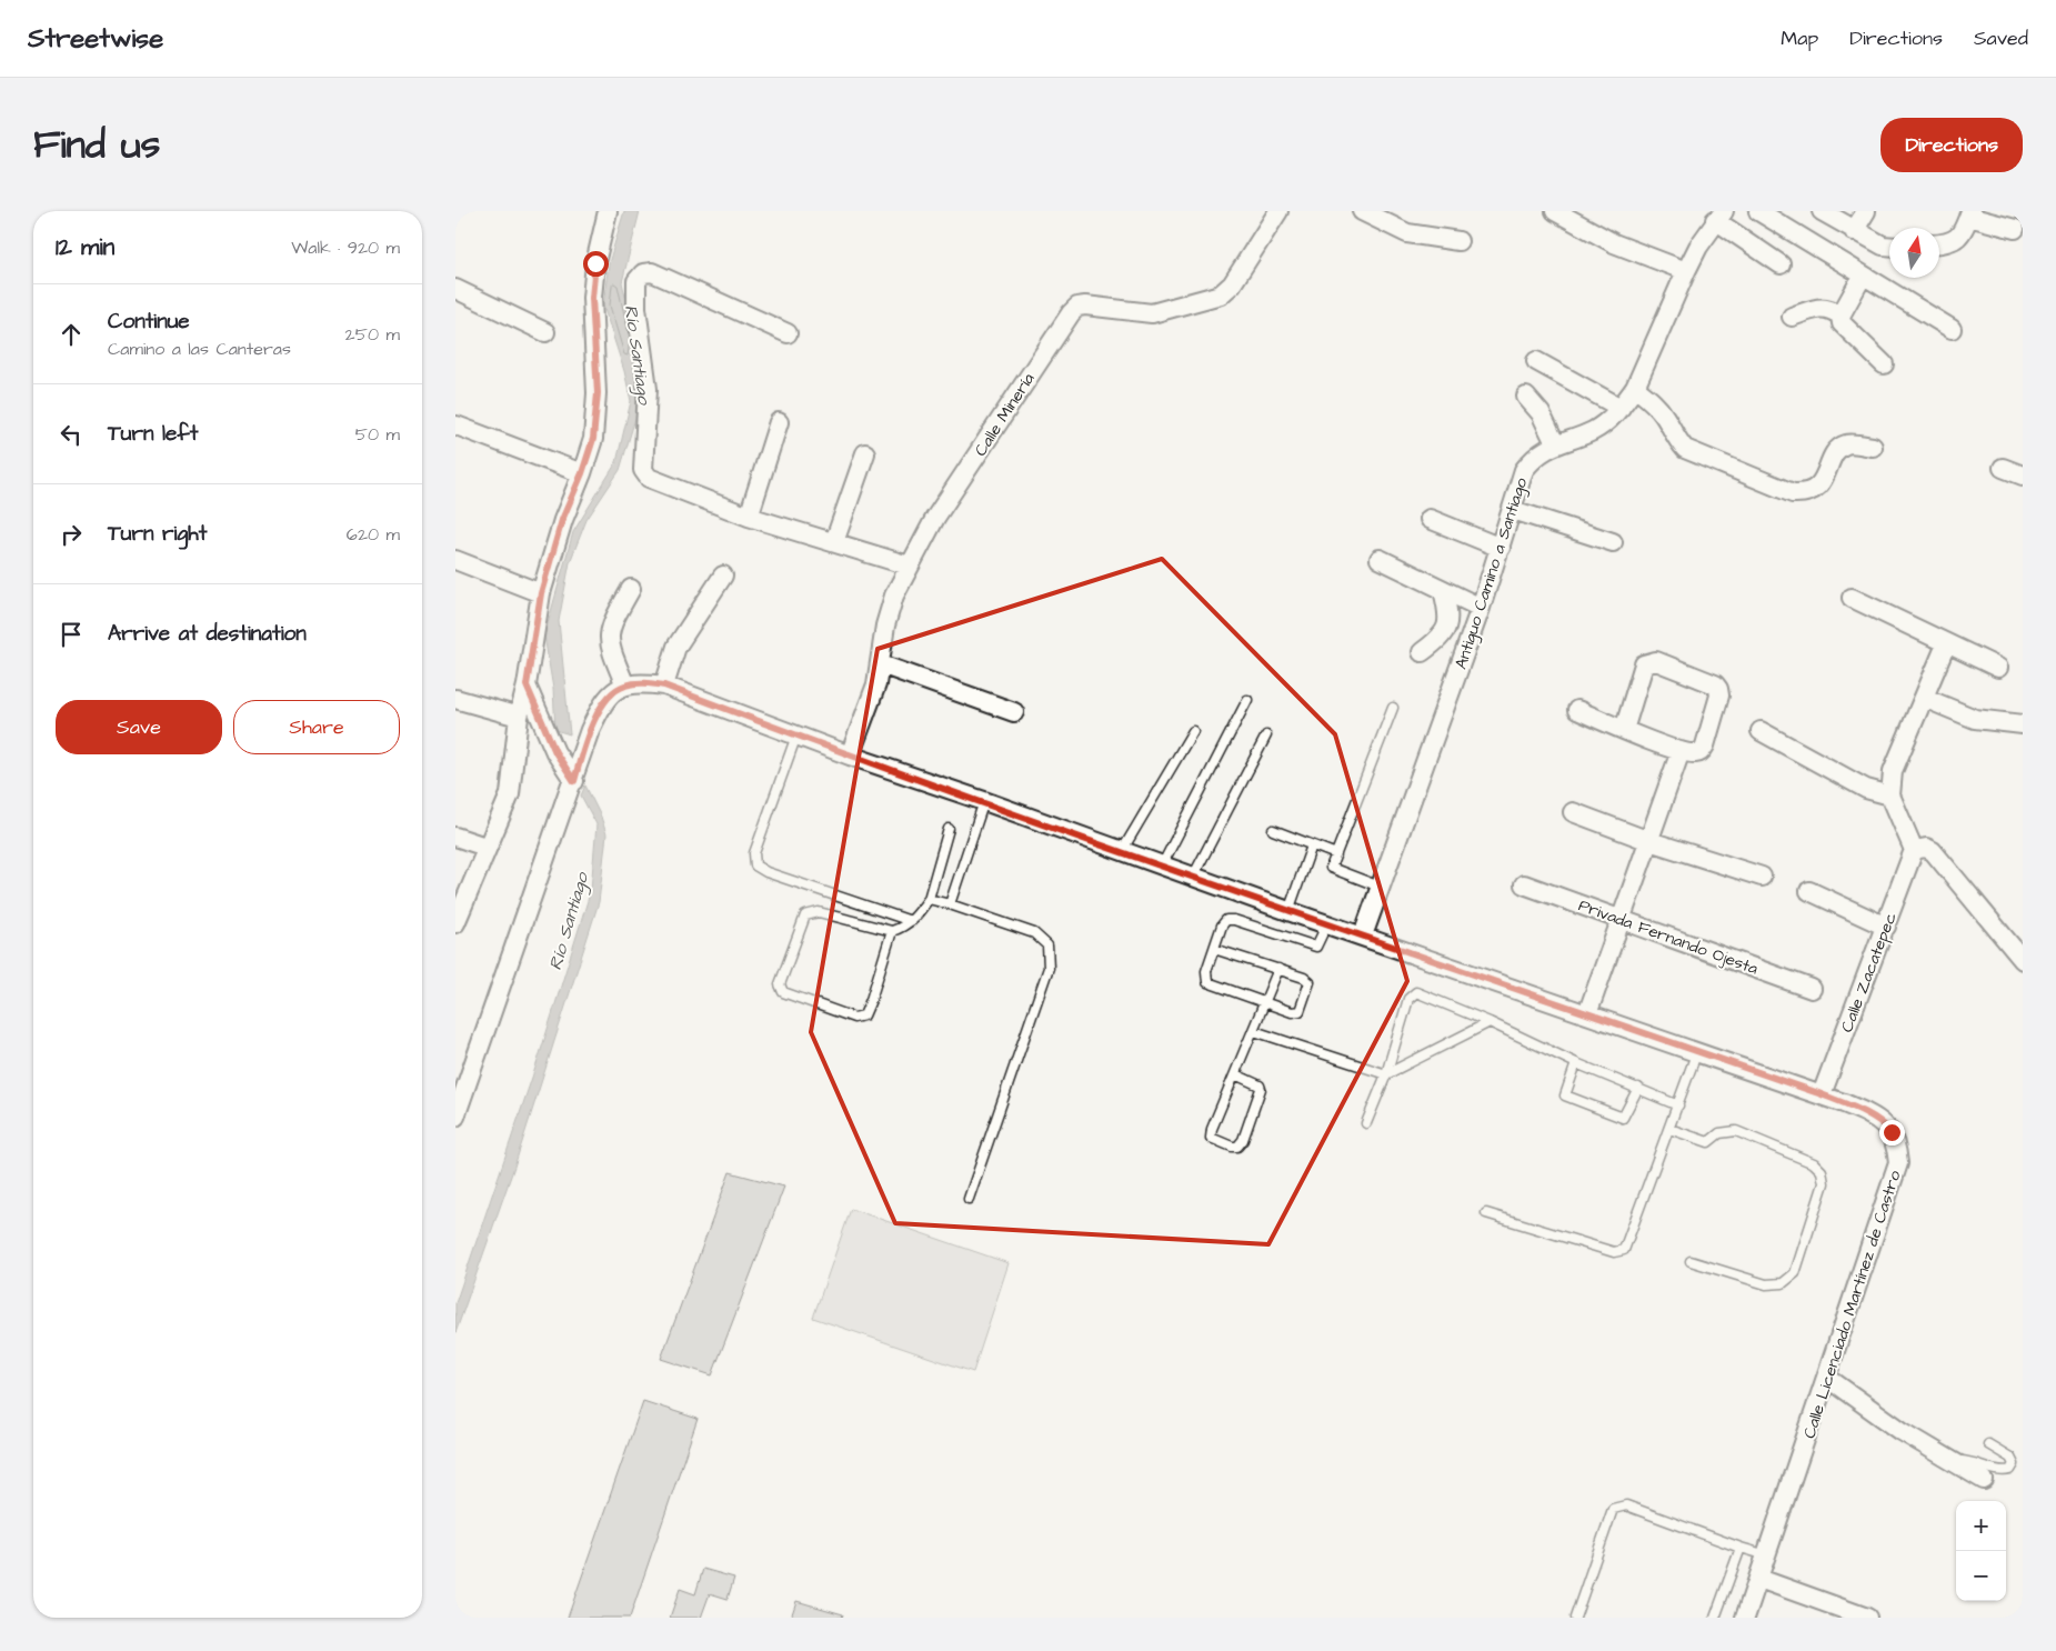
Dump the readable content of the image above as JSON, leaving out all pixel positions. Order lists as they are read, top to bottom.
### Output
{
  "streets": {
    "street": [
      "Calle Minería",
      "Antiguo Camino a Santiago",
      "Privada Fernando Ojesta",
      "Calle Zacatepec",
      "Calle Licenciado Martínez de Castro"
    ]
  },
  "crossings": [
    ["Calle Minería", "Calle Licenciado Martínez de Castro"],
    ["Antiguo Camino a Santiago", "Calle Licenciado Martínez de Castro"],
    ["Calle Zacatepec", "Calle Licenciado Martínez de Castro"]
  ],
  "water": ["Río Santiago"],
  "north": "top",
  "page": {
    "header": "Streetwise",
    "nav": ["Map", "Directions", "Saved"],
    "title": "Find us",
    "buttons": [
      "Directions",
      ["Save", "Share"]
    ],
    "heading": ["12 min", "Walk · 920 m"],
    "list": [
      ["Continue", "Camino a las Canteras", "250 m"],
      ["Turn left", "50 m"],
      ["Turn right", "620 m"],
      "Arrive at destination"
    ],
    "map_buttons": ["+", "−"]
  }
}
